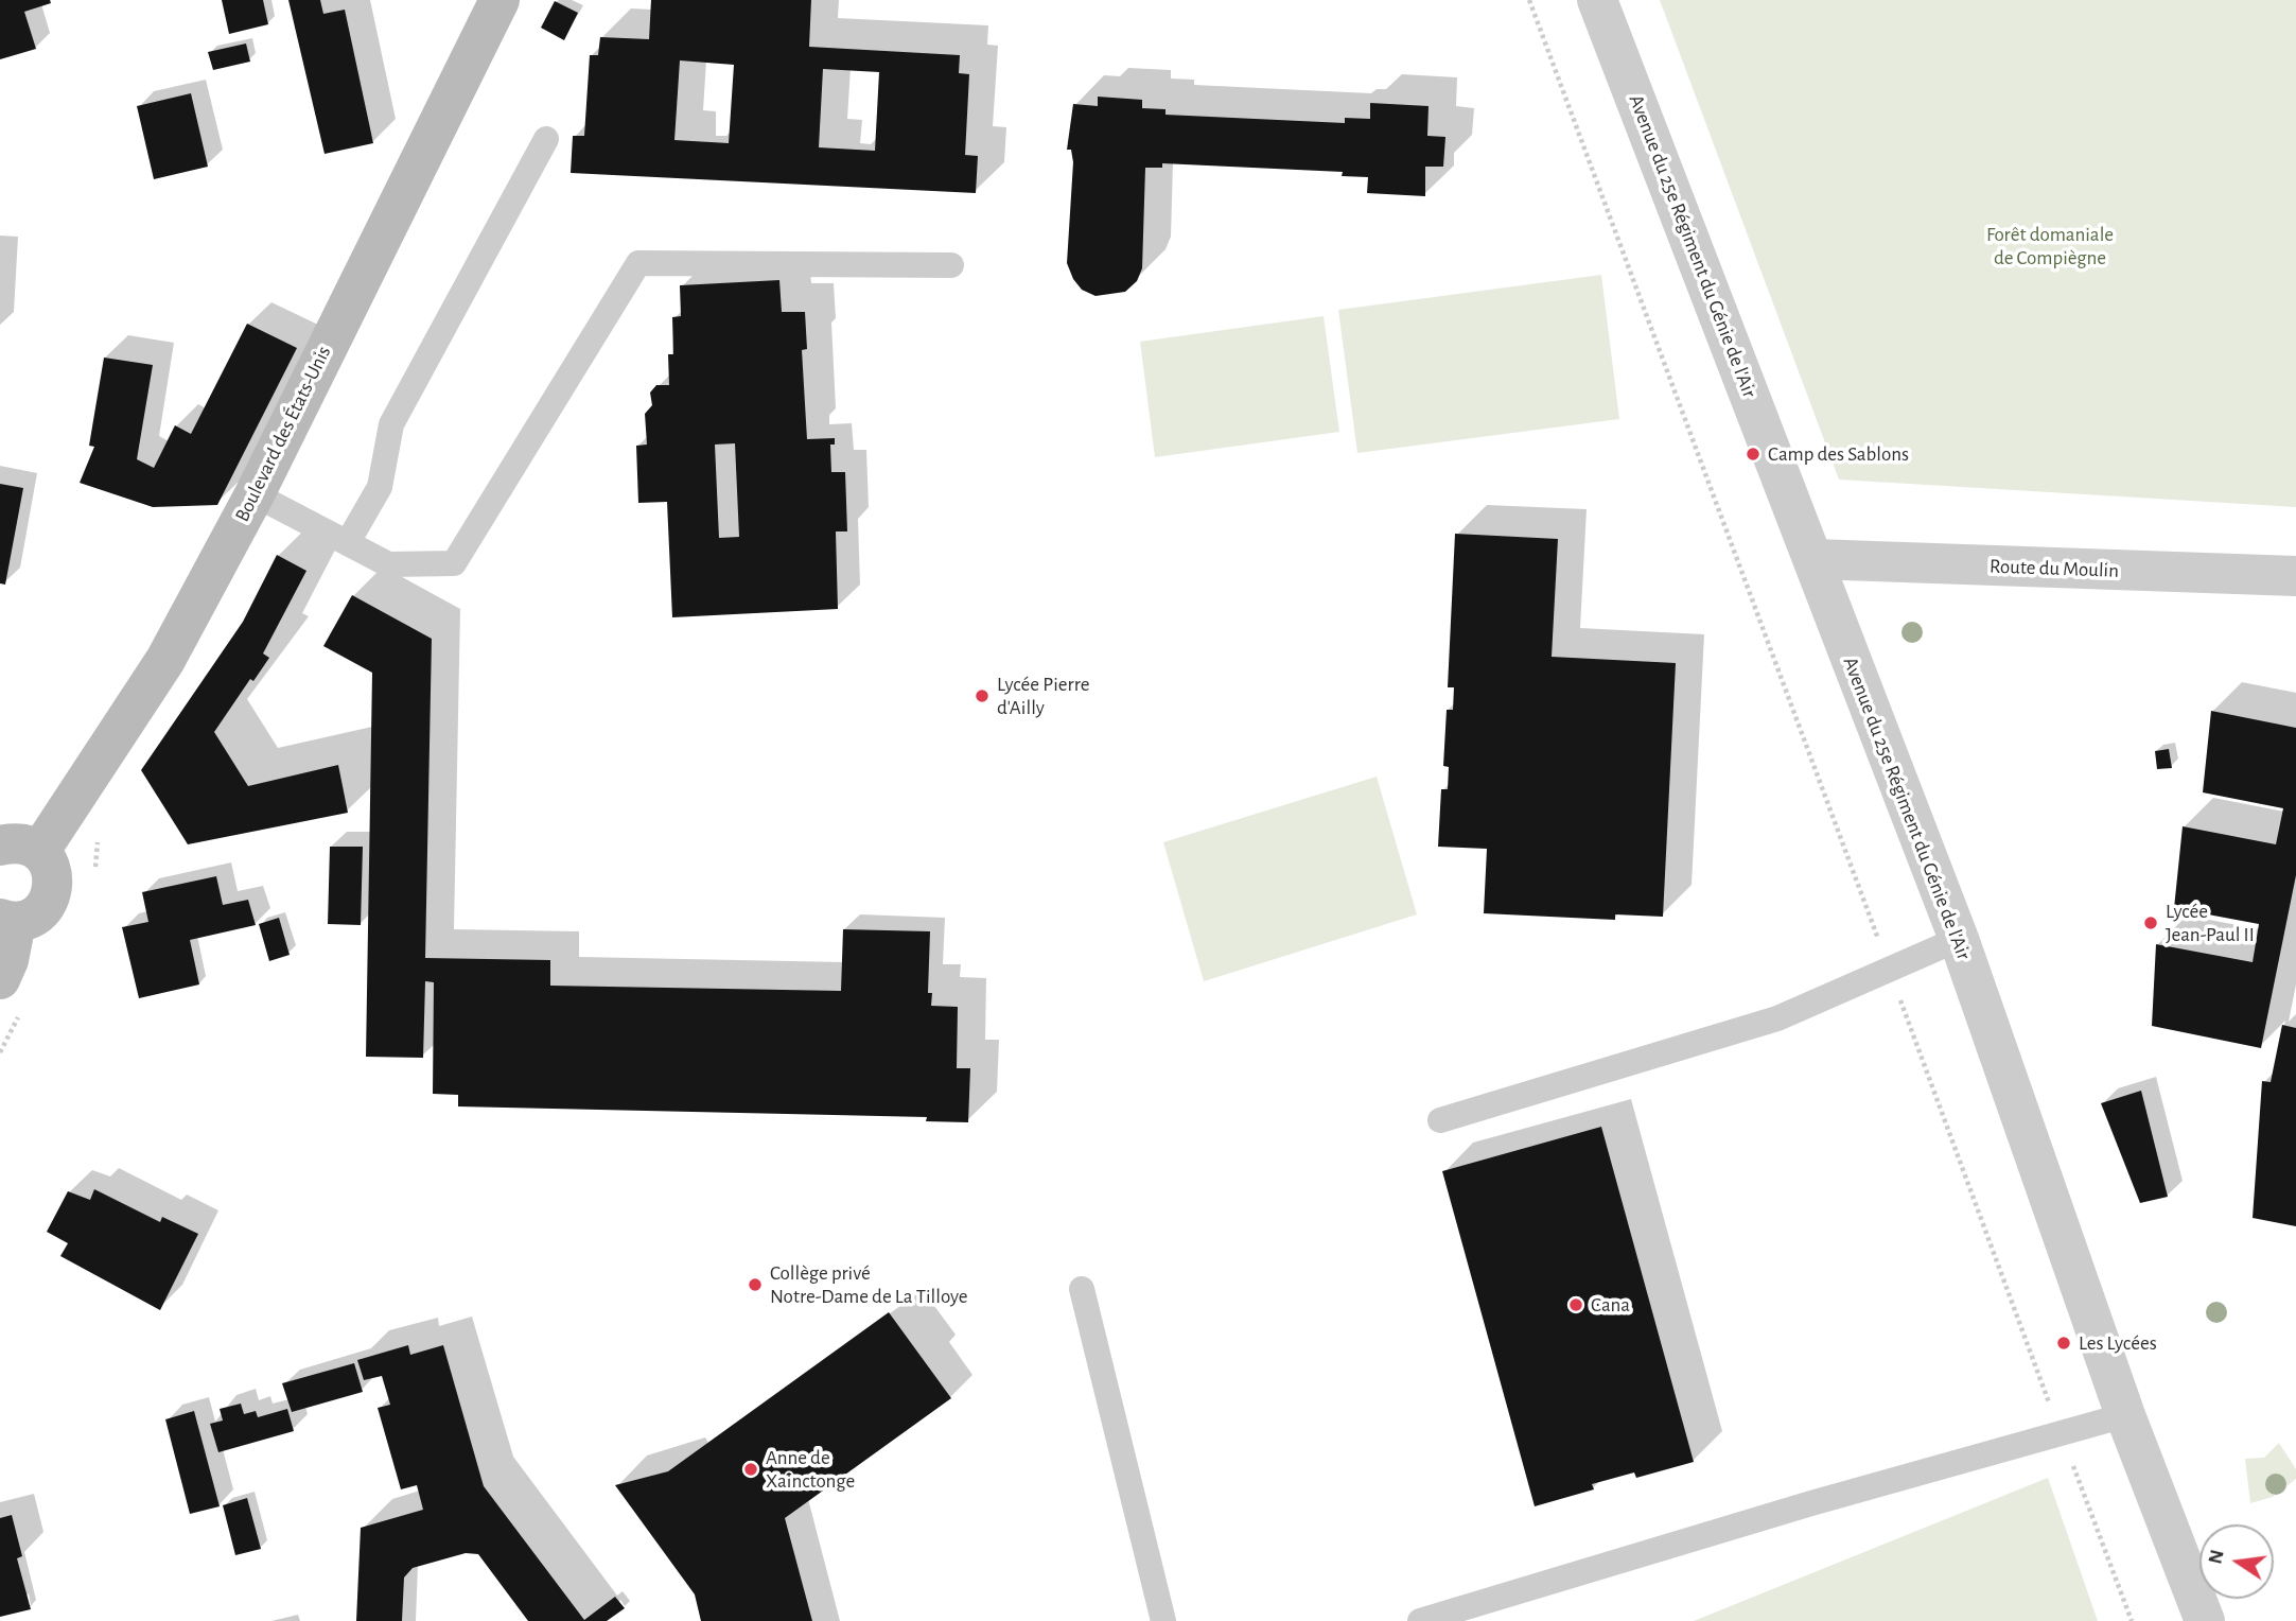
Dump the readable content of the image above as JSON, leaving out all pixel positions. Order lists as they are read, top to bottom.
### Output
{
  "streets": {
    "street": ["Avenue du 25e Régiment du Génie de l'Air", "Boulevard des États-Unis", "Route du Moulin"]
  },
  "crossings": [
    ["Avenue du 25e Régiment du Génie de l'Air", "Route du Moulin"]
  ],
  "parks": ["Forêt domaniale de Compiègne"],
  "places": [
    "Camp des Sablons",
    "Lycée Pierre d'Ailly",
    "Lycée Jean-Paul II",
    "Collège privé Notre-Dame de La Tilloye",
    "Cana",
    "Les Lycées",
    "Anne de Xainctonge"
  ],
  "north": "left"
}
